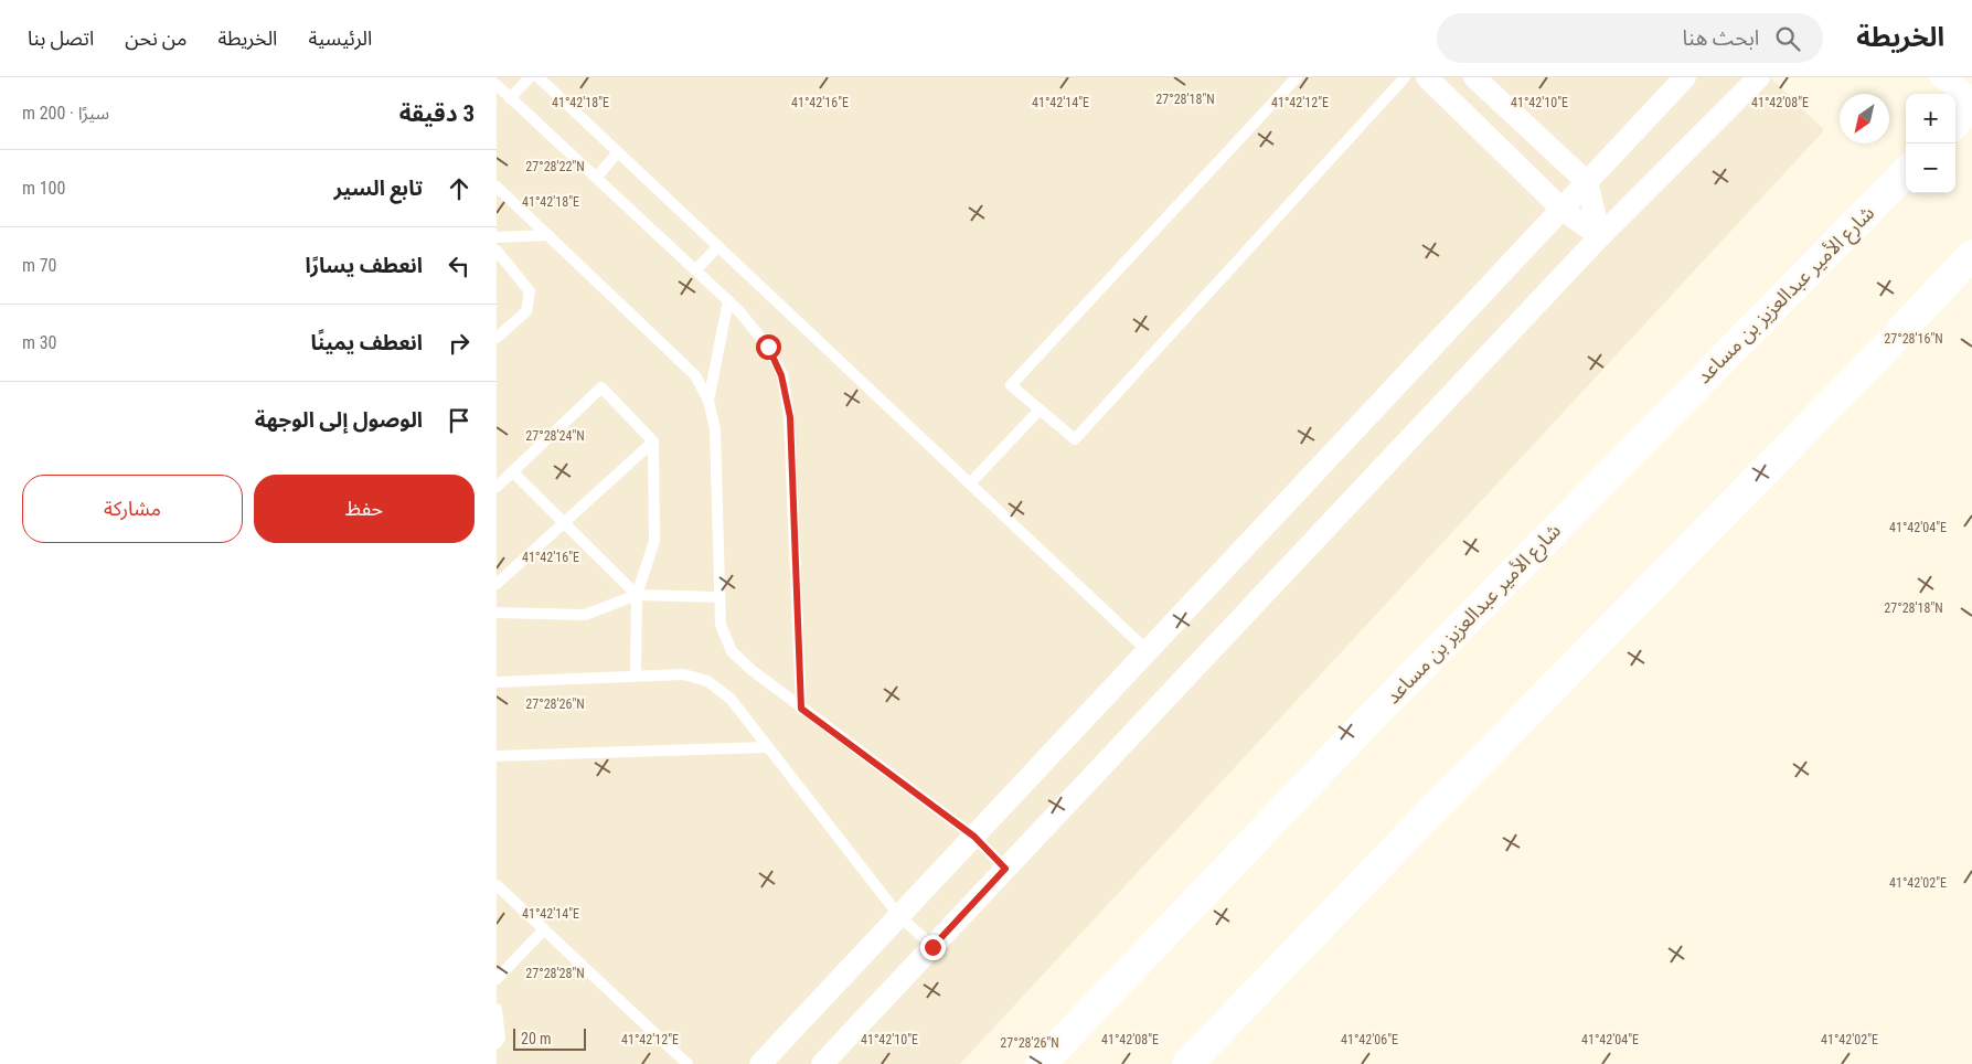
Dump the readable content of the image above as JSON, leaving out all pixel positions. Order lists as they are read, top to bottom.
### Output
{
  "streets": {
    "street": ["شارع الأمير عبدالعزيز بن مساعد"]
  },
  "scale_bar": "20 m",
  "north": "bottom left",
  "page": {
    "header": "الخريطة",
    "search": "ابحث هنا",
    "nav": [
      "الرئيسية",
      "الخريطة",
      "من نحن",
      "اتصل بنا"
    ],
    "heading": ["3 دقيقة", "سيرًا · 200 m"],
    "map_buttons": ["+", "−"],
    "list": [
      ["تابع السير", "100 m"],
      ["انعطف يسارًا", "70 m"],
      ["انعطف يمينًا", "30 m"],
      "الوصول إلى الوجهة"
    ],
    "buttons": ["حفظ", "مشاركة"],
    "scale": "20 m"
  },
  "coordinates": [
    "27°28'18\"N",
    "41°42'18\"E",
    "41°42'16\"E",
    "41°42'14\"E",
    "41°42'12\"E",
    "41°42'10\"E",
    "41°42'08\"E",
    "27°28'22\"N",
    "27°28'16\"N",
    "27°28'24\"N",
    "41°42'04\"E",
    "27°28'26\"N",
    "41°42'02\"E",
    "27°28'28\"N",
    "41°42'06\"E"
  ]
}
